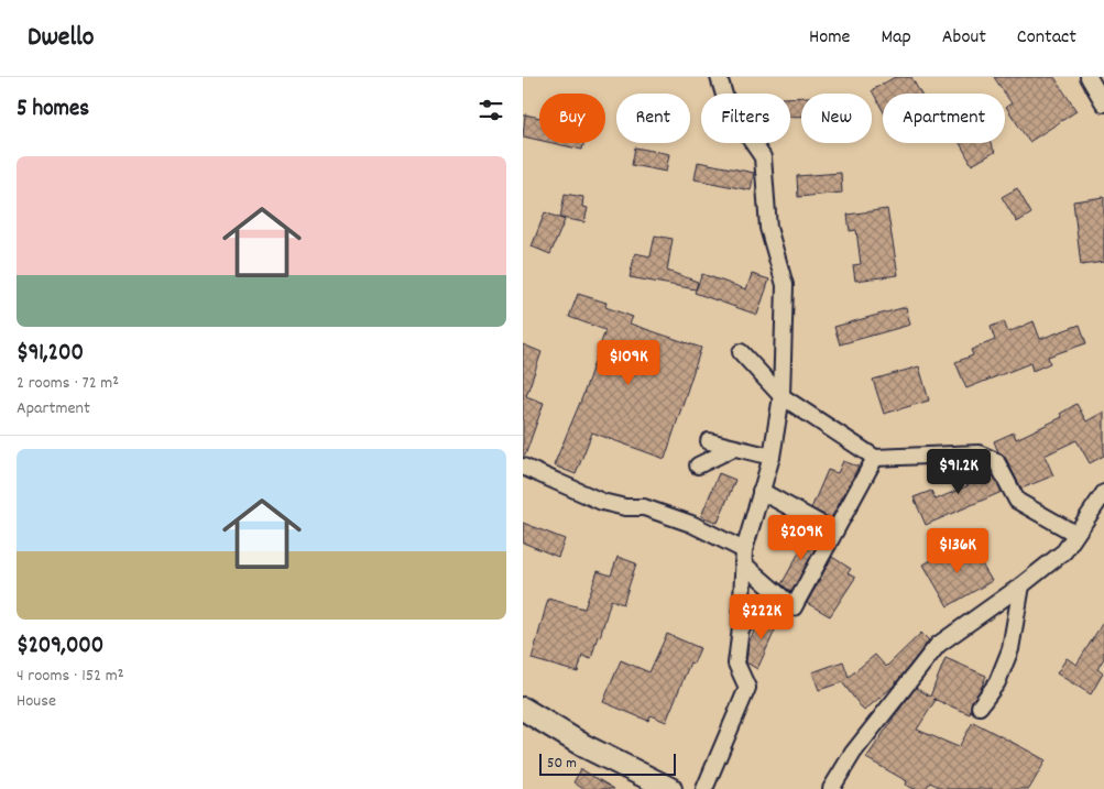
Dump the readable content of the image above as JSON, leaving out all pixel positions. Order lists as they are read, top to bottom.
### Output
{
  "scale_bar": "50 m",
  "page": {
    "header": "Dwello",
    "nav": [
      "Home",
      "Map",
      "About",
      "Contact"
    ],
    "heading": "5 homes",
    "chip": [
      "Buy",
      "Rent",
      "Filters",
      "New",
      "Apartment"
    ],
    "list": [
      {
        "name": "$91,200",
        "note": "2 rooms · 72 m² · Apartment"
      },
      {
        "name": "$209,000",
        "note": "4 rooms · 152 m² · House"
      }
    ],
    "price": [
      "$109K",
      "$91.2K",
      "$209K",
      "$136K",
      "$222K"
    ],
    "scale": "50 m"
  }
}
